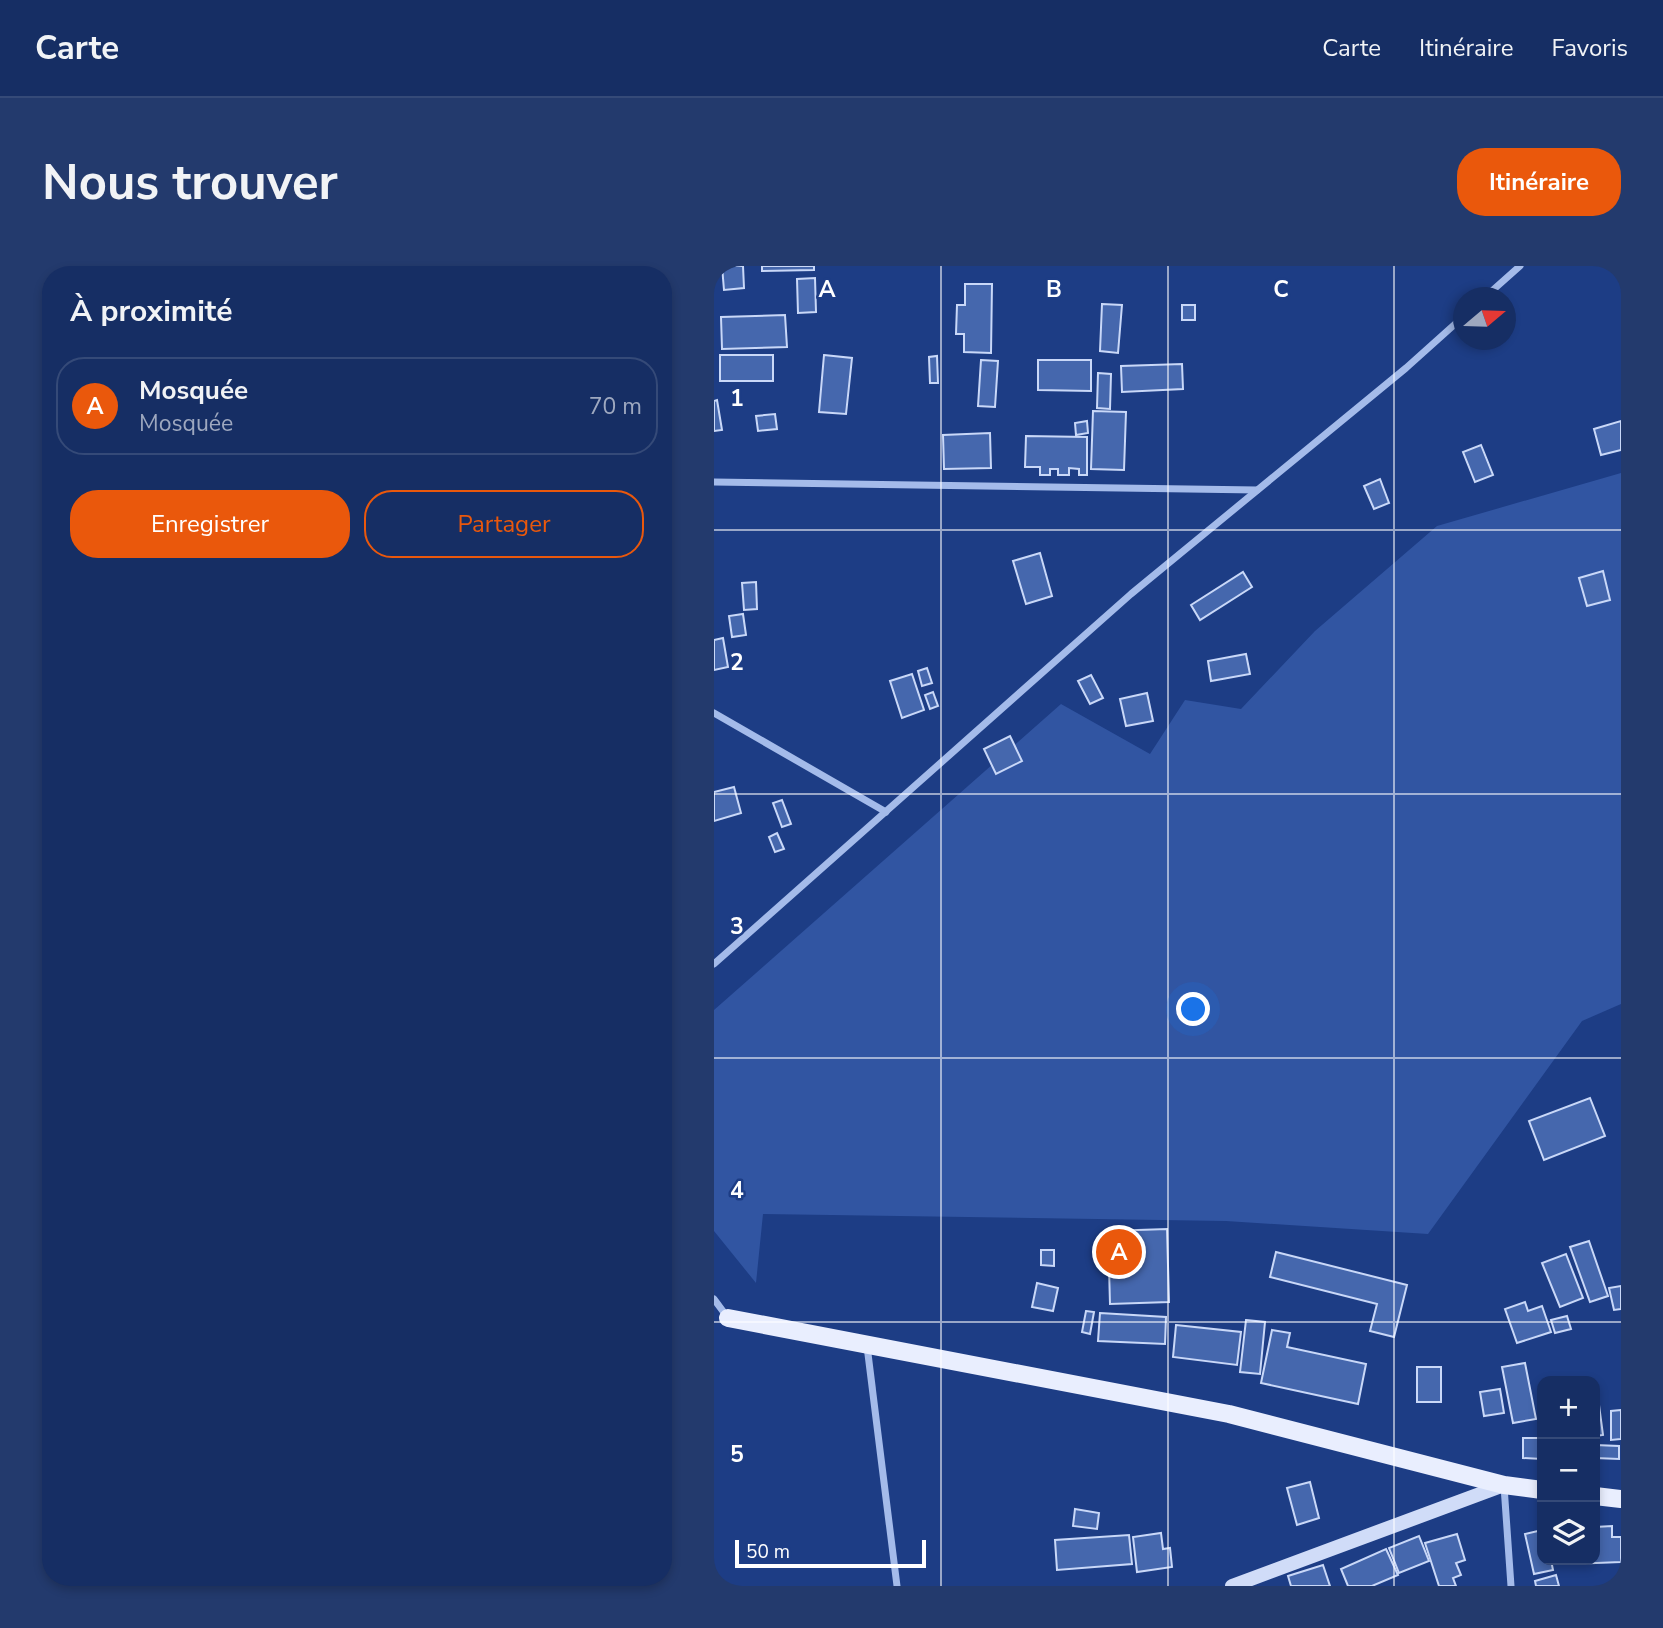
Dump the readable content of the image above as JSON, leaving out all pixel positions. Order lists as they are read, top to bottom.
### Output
{
  "scale_bar": "50 m",
  "north": "right",
  "page": {
    "header": "Carte",
    "nav": ["Carte", "Itinéraire", "Favoris"],
    "buttons": [
      "Itinéraire",
      ["Enregistrer", "Partager"]
    ],
    "title": "Nous trouver",
    "heading": "À proximité",
    "list": [
      {
        "mark": "A",
        "name": "Mosquée",
        "note": "Mosquée",
        "value": "70 m"
      }
    ],
    "pins": "A",
    "map_buttons": ["+", "−"],
    "scale": "50 m"
  },
  "grid": {
    "columns": ["A", "B", "C"],
    "rows": [
      "1",
      "2",
      "3",
      "4",
      "5"
    ]
  }
}
